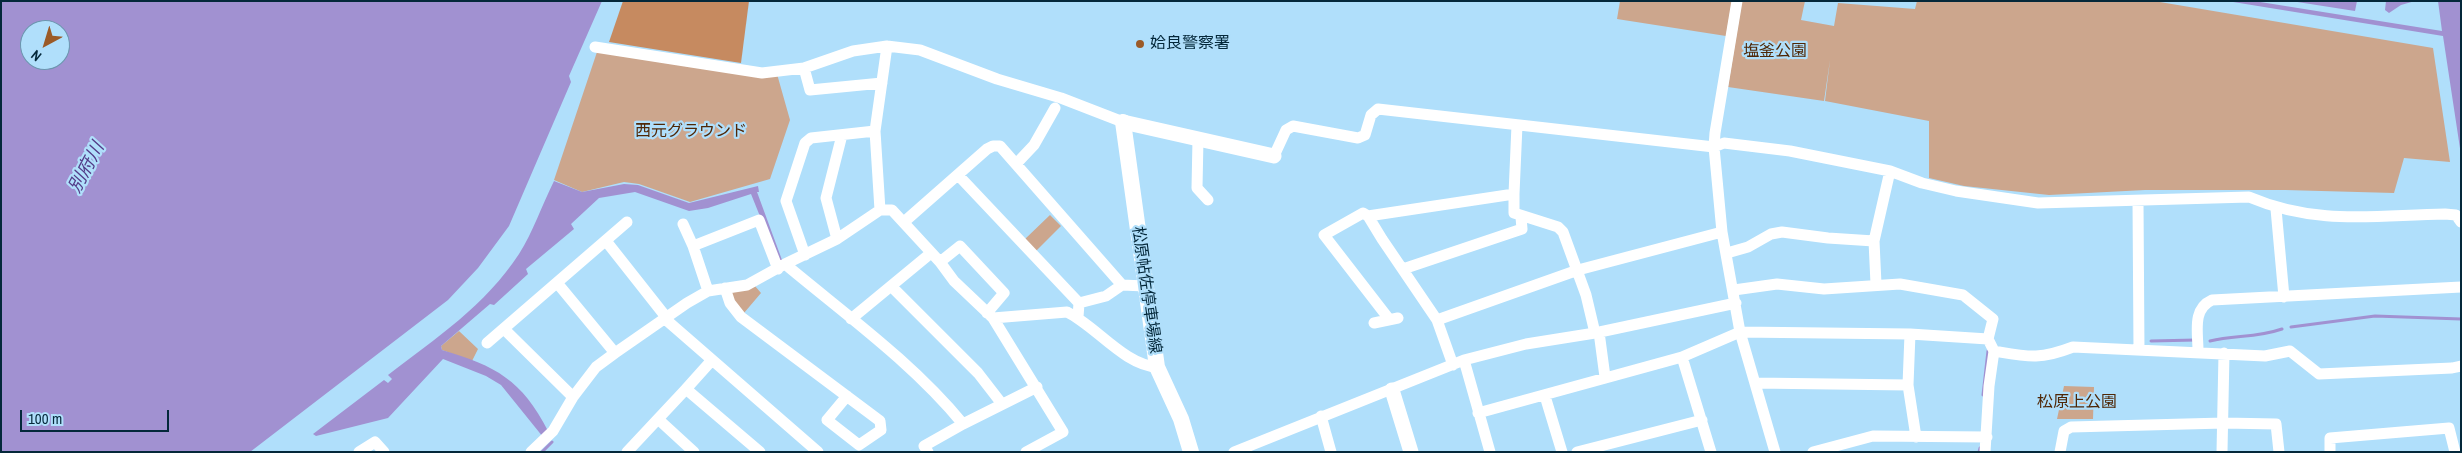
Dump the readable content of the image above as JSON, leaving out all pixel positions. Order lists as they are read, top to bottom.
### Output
{
  "streets": {
    "main road": ["松原帖佐停車場線"]
  },
  "water": ["別府川"],
  "parks": ["塩釜公園", "西元グラウンド", "松原上公園"],
  "places": ["姶良警察署"],
  "scale_bar": "100 m",
  "north": "bottom left"
}
